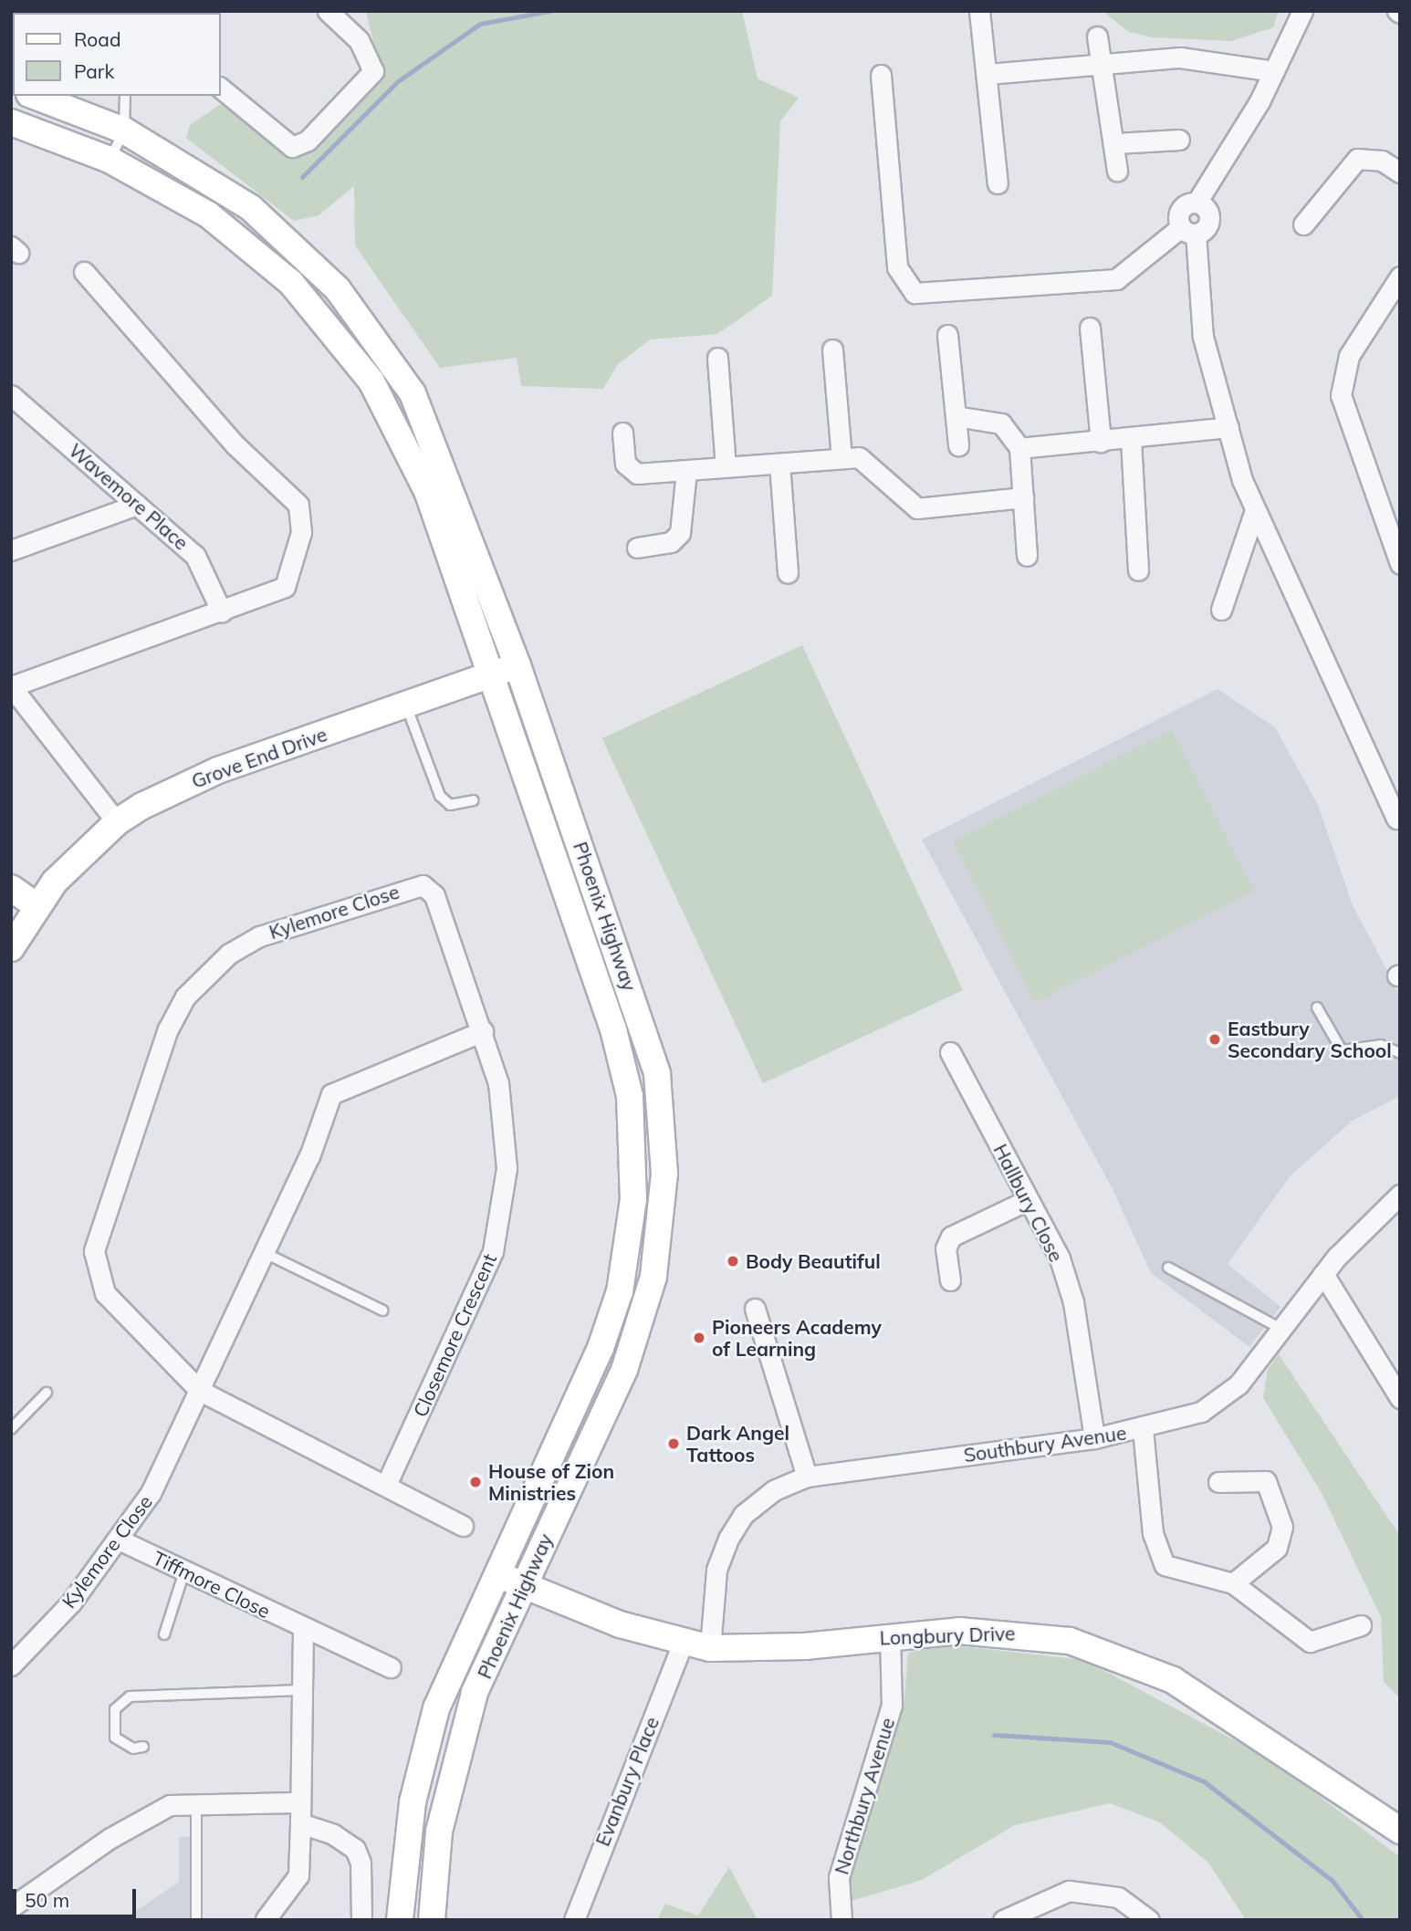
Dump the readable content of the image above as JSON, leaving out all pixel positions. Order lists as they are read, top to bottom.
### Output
{
  "streets": {
    "main road": ["Grove End Drive", "Phoenix Highway", "Longbury Drive"],
    "street": [
      "Wavemore Place",
      "Kylemore Close",
      "Hallbury Close",
      "Closemore Crescent",
      "Southbury Avenue",
      "Tiffmore Close",
      "Evanbury Place",
      "Northbury Avenue"
    ]
  },
  "crossings": [
    ["Grove End Drive", "Phoenix Highway"],
    ["Kylemore Close", "Closemore Crescent"],
    ["Kylemore Close", "Tiffmore Close"],
    ["Phoenix Highway", "Longbury Drive"],
    ["Hallbury Close", "Southbury Avenue"],
    ["Southbury Avenue", "Longbury Drive"],
    ["Longbury Drive", "Evanbury Place"],
    ["Longbury Drive", "Northbury Avenue"]
  ],
  "places": [
    "Eastbury Secondary School",
    "Body Beautiful",
    "Pioneers Academy of Learning",
    "Dark Angel Tattoos",
    "House of Zion Ministries"
  ],
  "legend": ["Road", "Park"],
  "scale_bar": "50 m"
}
